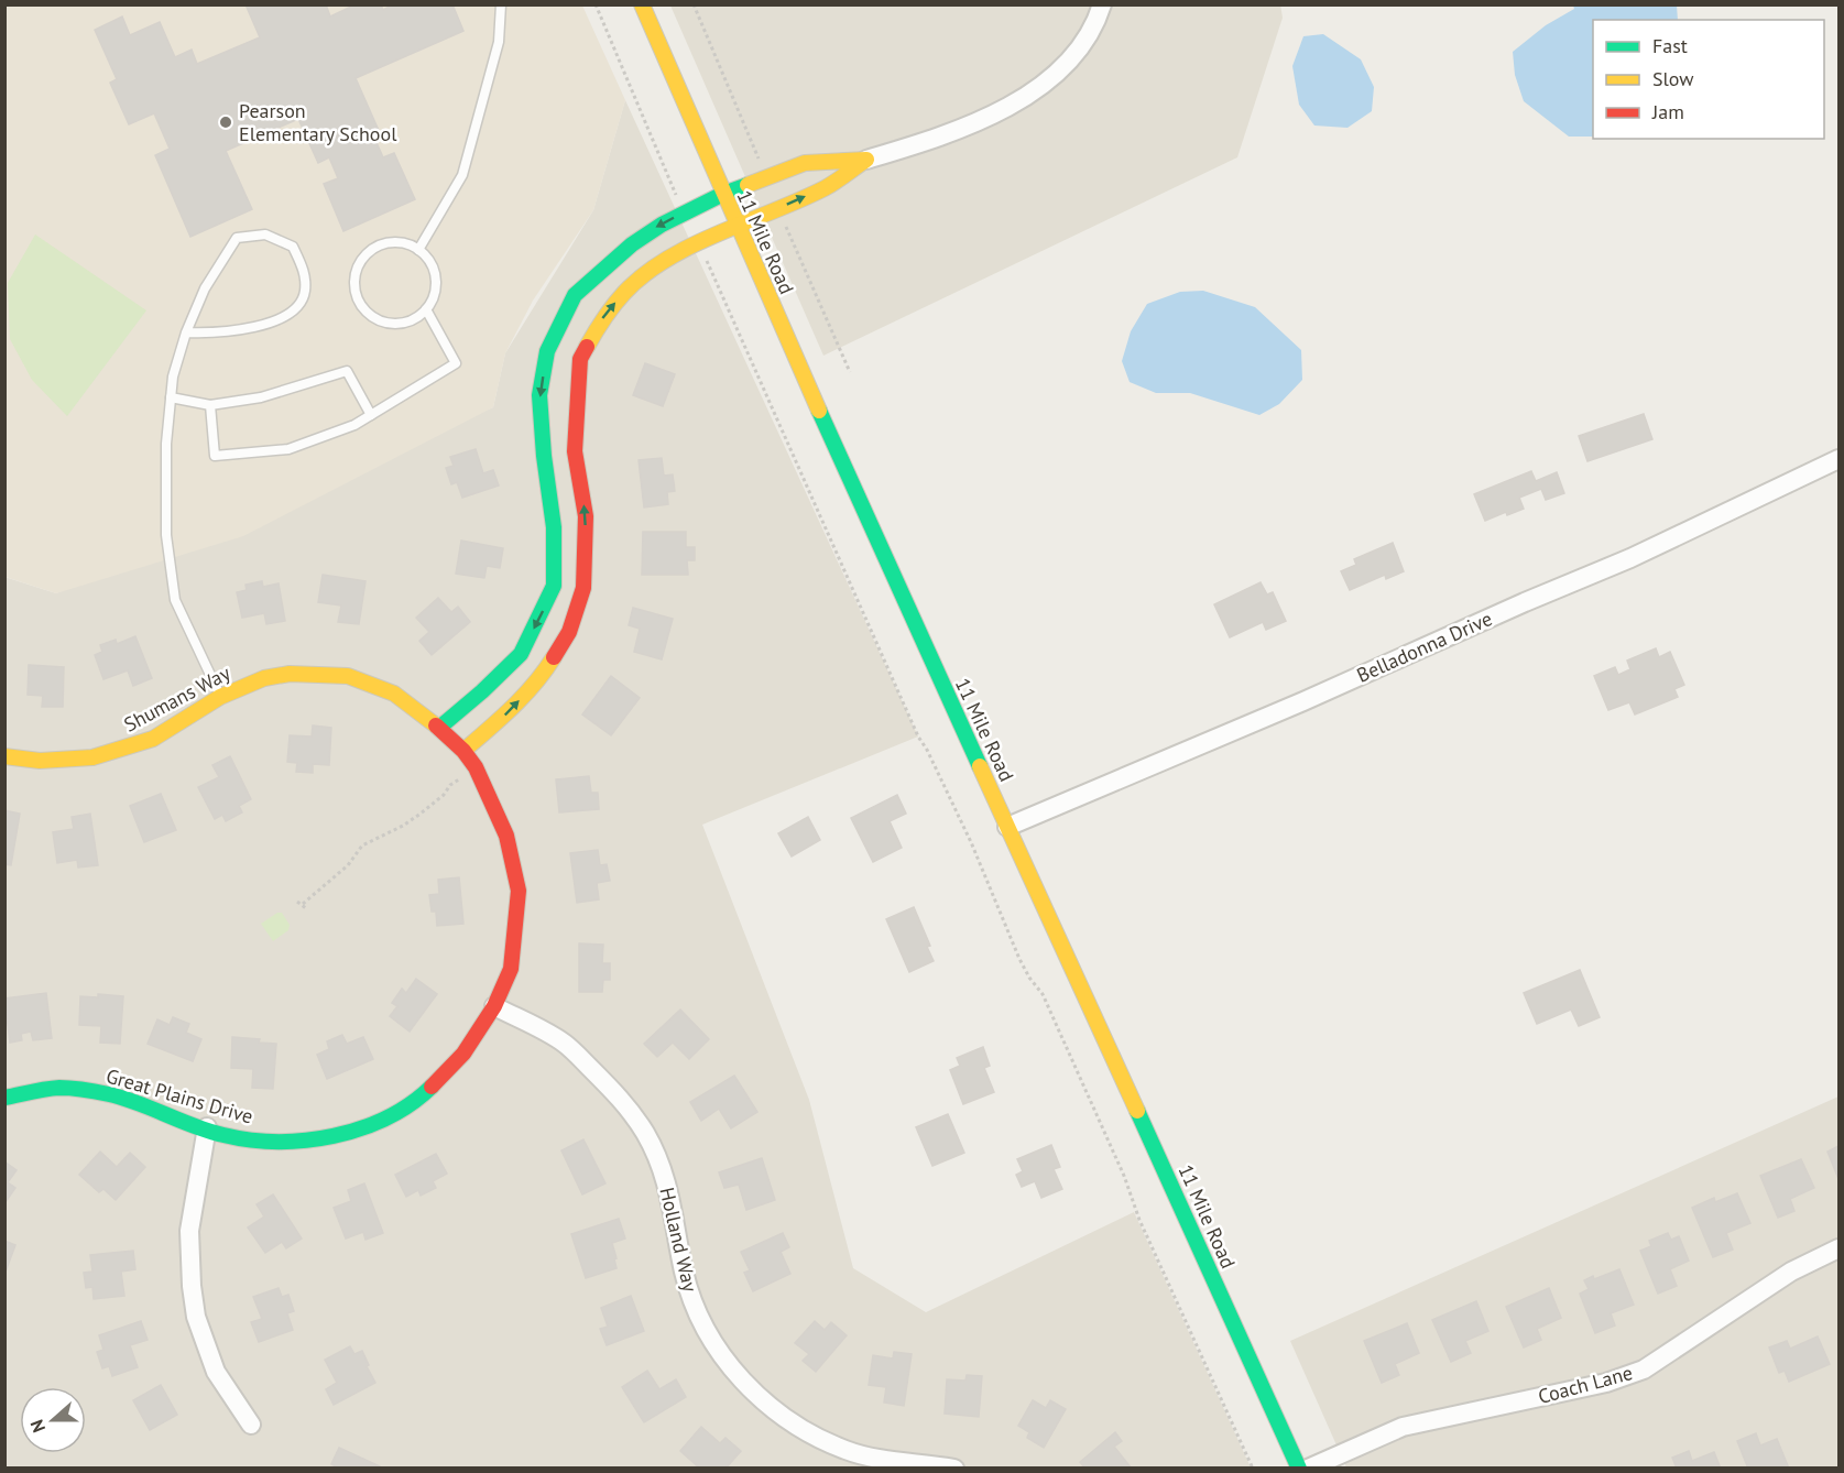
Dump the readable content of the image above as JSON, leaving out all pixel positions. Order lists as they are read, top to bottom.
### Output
{
  "streets": {
    "street": [
      "11 Mile Road",
      "Belladonna Drive",
      "Shumans Way",
      "Great Plains Drive",
      "Holland Way",
      "Coach Lane"
    ]
  },
  "crossings": [
    ["11 Mile Road", "Belladonna Drive"],
    ["Shumans Way", "Great Plains Drive"],
    ["Great Plains Drive", "Holland Way"]
  ],
  "places": ["Pearson Elementary School"],
  "legend": ["Fast", "Slow", "Jam"],
  "north": "left"
}
